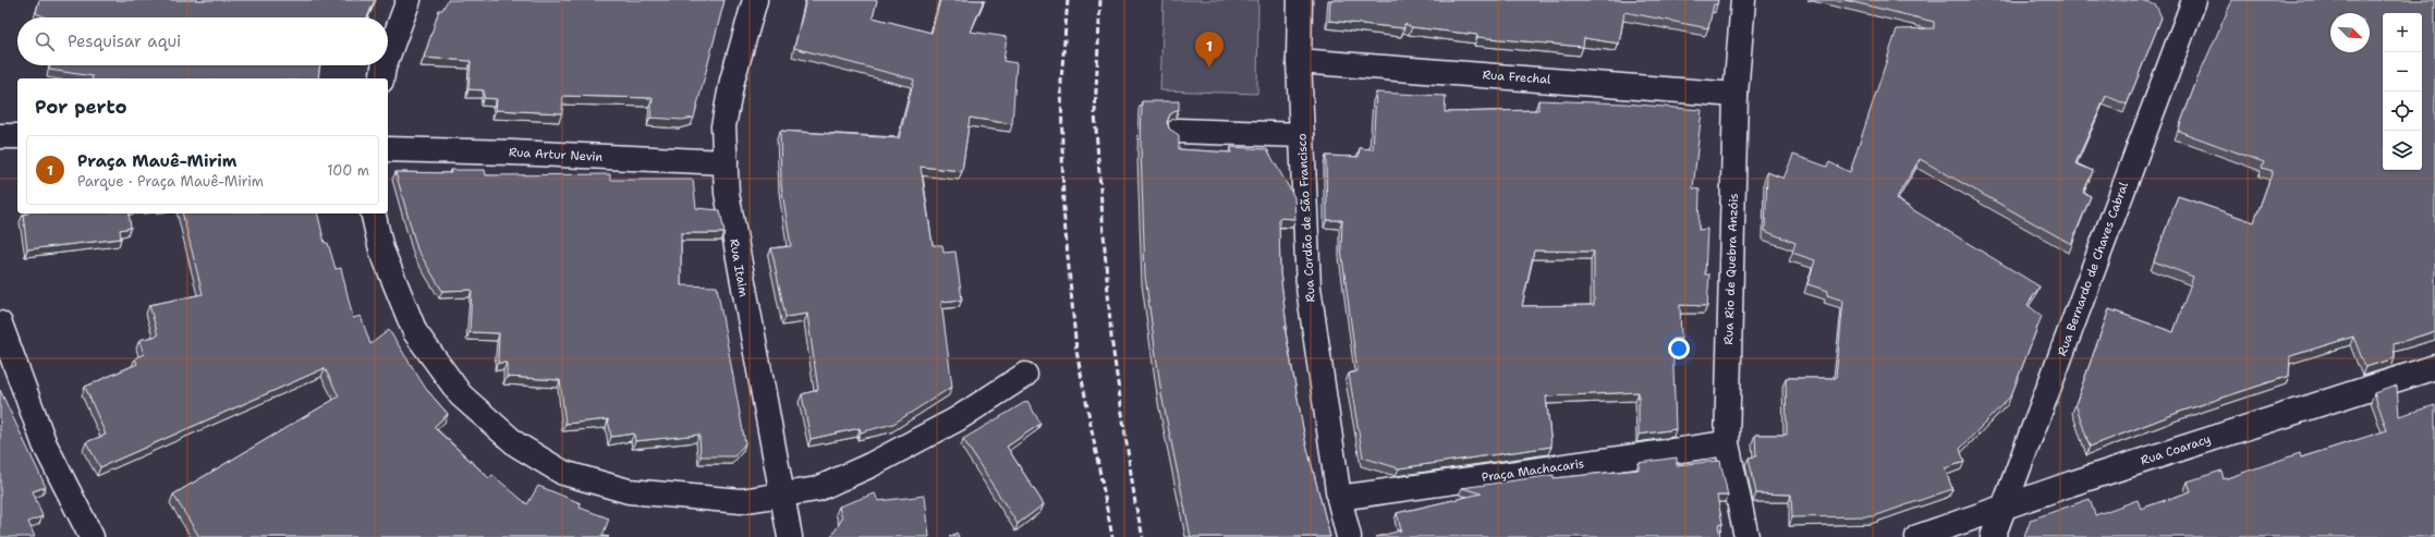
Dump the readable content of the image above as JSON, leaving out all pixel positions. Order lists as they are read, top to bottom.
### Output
{
  "streets": {
    "street": [
      "Rua Frechal",
      "Rua Artur Nevin",
      "Rua Cordão de São Francisco",
      "Rua Itaim",
      "Rua Rio de Quebra Anzóis",
      "Rua Bernardo de Chaves Cabral",
      "Rua Coaracy",
      "Praça Machacaris"
    ]
  },
  "crossings": [
    ["Rua Frechal", "Rua Cordão de São Francisco"],
    ["Rua Frechal", "Rua Rio de Quebra Anzóis"],
    ["Rua Artur Nevin", "Rua Itaim"],
    ["Rua Cordão de São Francisco", "Praça Machacaris"],
    ["Rua Rio de Quebra Anzóis", "Praça Machacaris"],
    ["Rua Bernardo de Chaves Cabral", "Rua Coaracy"]
  ],
  "north": "bottom right",
  "page": {
    "map_buttons": ["+", "−"],
    "search": "Pesquisar aqui",
    "pins": "1",
    "heading": "Por perto",
    "list": [
      {
        "mark": "1",
        "name": "Praça Mauê-Mirim",
        "note": "Parque · Praça Mauê-Mirim",
        "value": "100 m"
      }
    ]
  }
}
